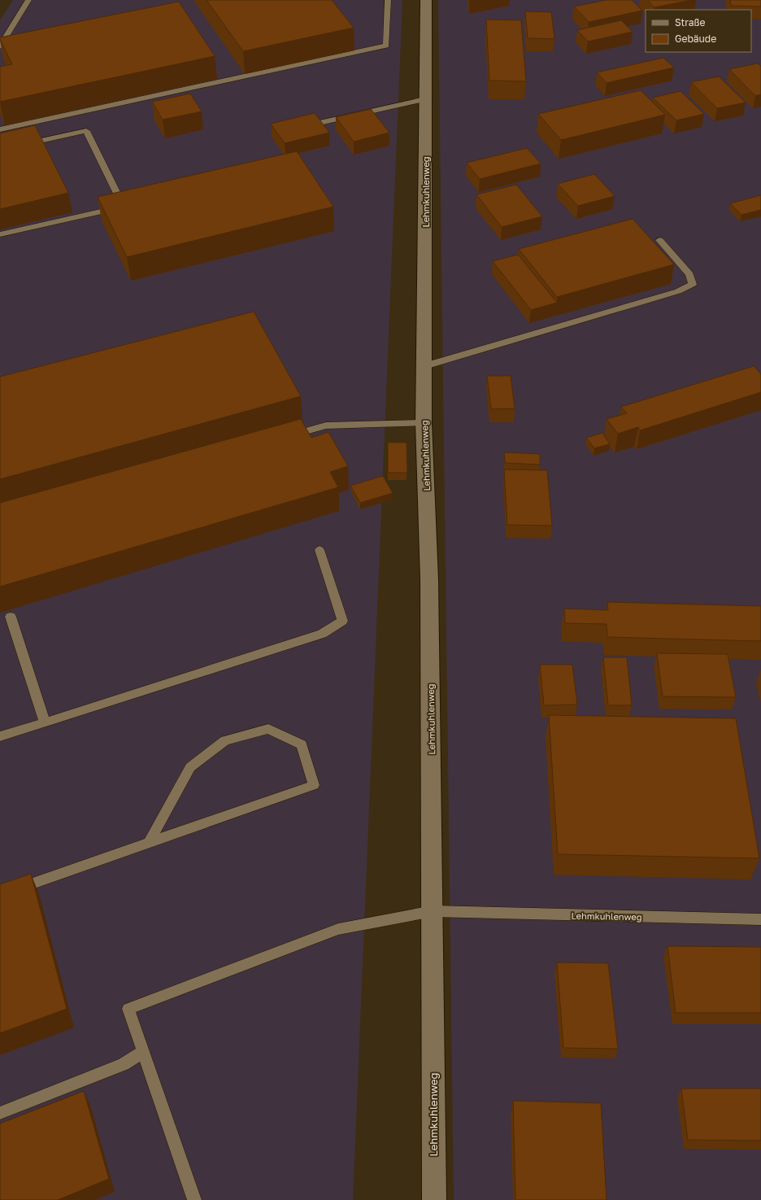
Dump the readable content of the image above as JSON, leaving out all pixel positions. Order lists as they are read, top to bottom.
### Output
{
  "streets": {
    "street": ["Lehmkuhlenweg"]
  },
  "legend": ["Straße", "Gebäude"]
}
